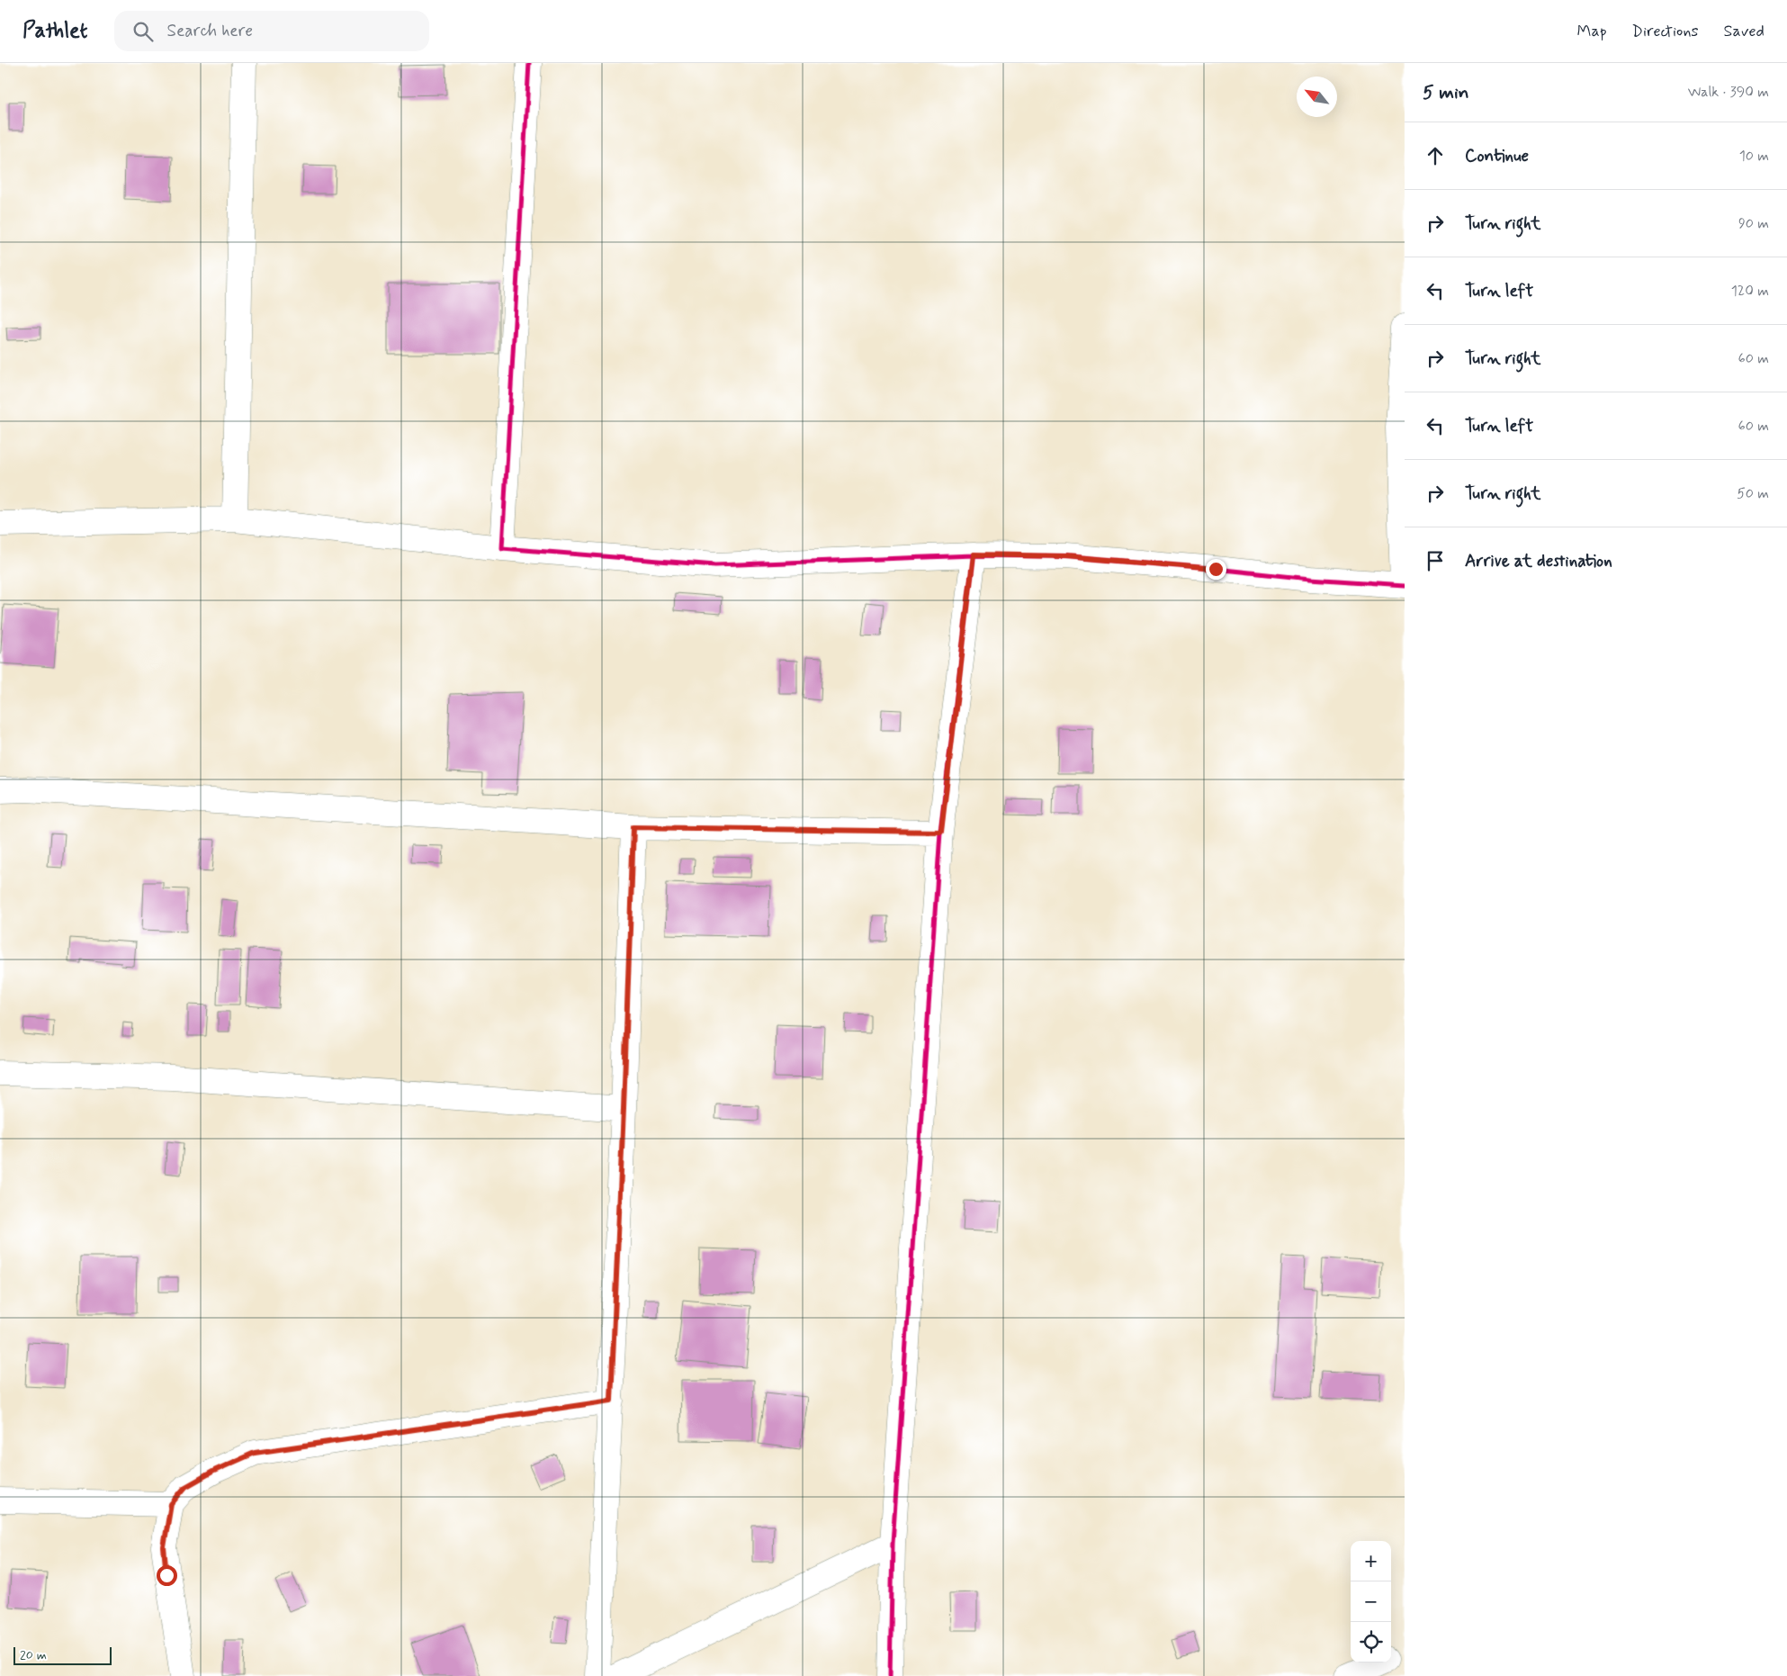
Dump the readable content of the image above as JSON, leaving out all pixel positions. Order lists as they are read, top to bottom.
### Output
{
  "scale_bar": "20 m",
  "north": "top left",
  "page": {
    "header": "Pathlet",
    "search": "Search here",
    "nav": ["Map", "Directions", "Saved"],
    "heading": ["5 min", "Walk · 390 m"],
    "list": [
      ["Continue", "10 m"],
      ["Turn right", "90 m"],
      ["Turn left", "120 m"],
      ["Turn right", "60 m"],
      ["Turn left", "60 m"],
      ["Turn right", "50 m"],
      "Arrive at destination"
    ],
    "map_buttons": ["+", "−"],
    "scale": "20 m"
  }
}
